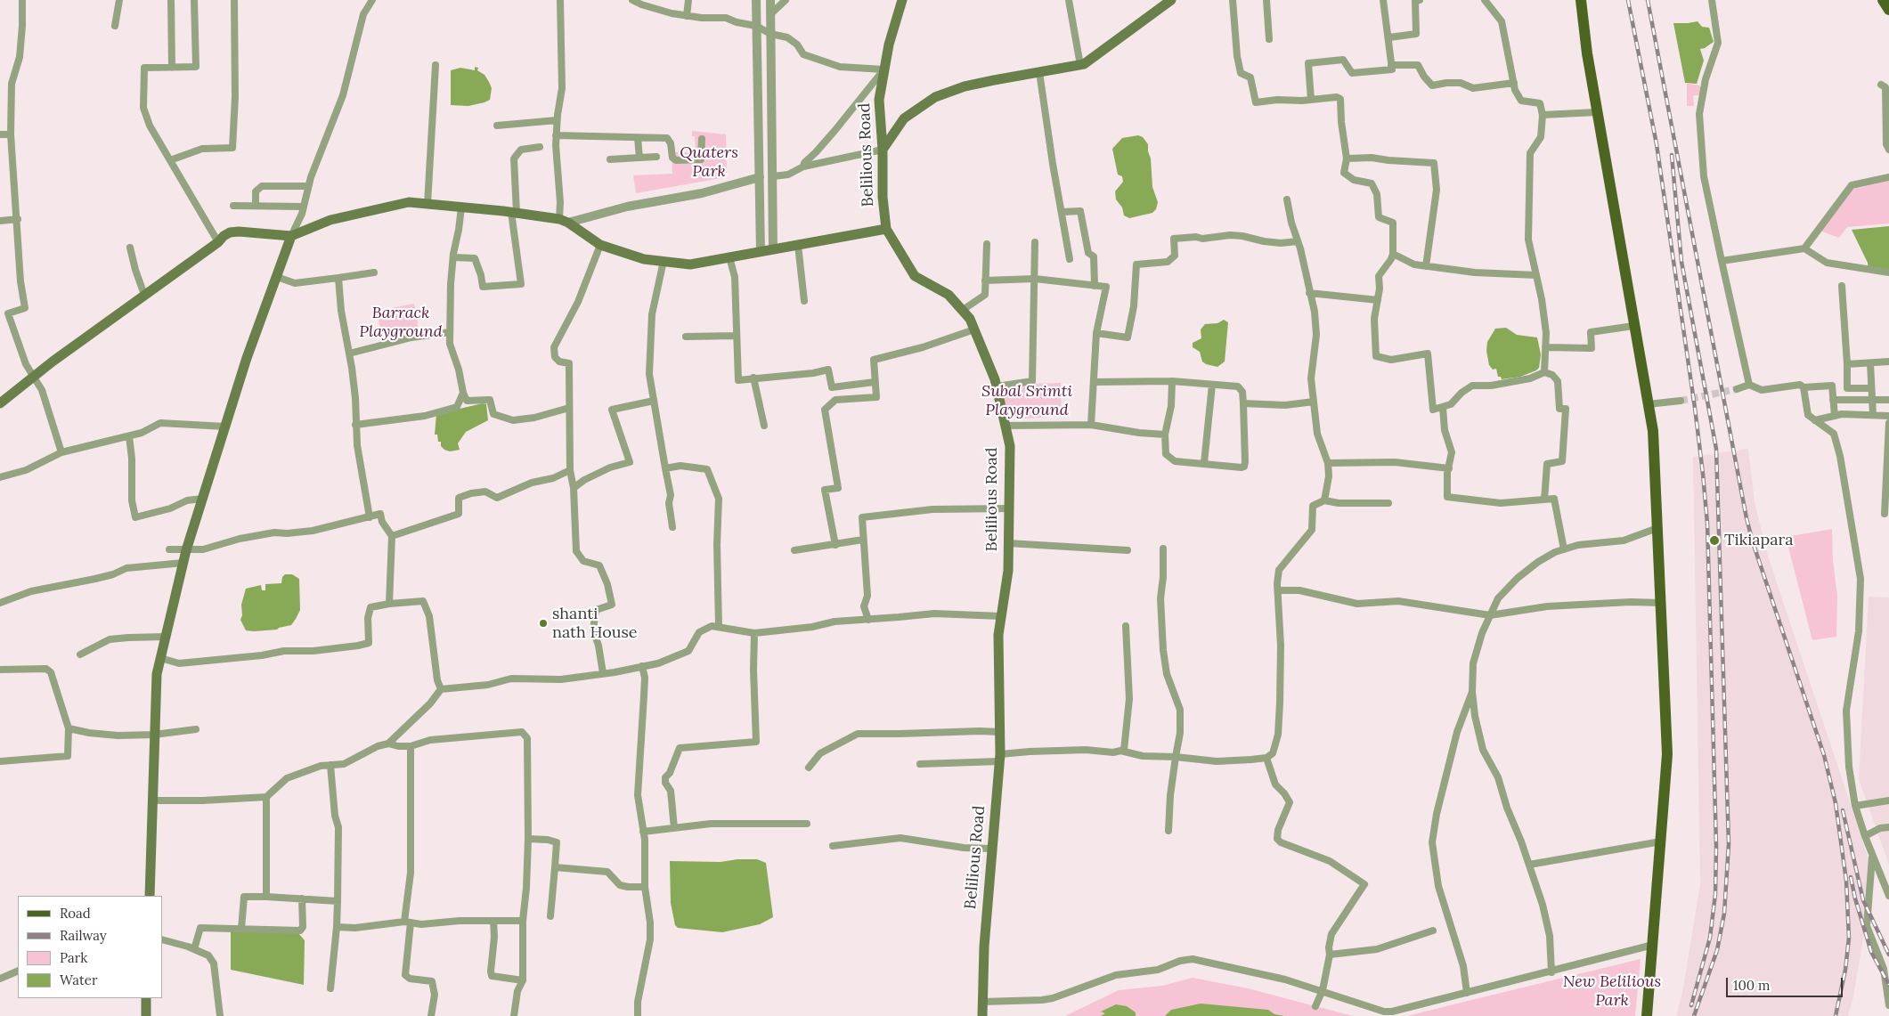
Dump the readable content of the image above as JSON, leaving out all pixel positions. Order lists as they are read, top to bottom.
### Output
{
  "streets": {
    "main road": ["Belilious Road"]
  },
  "parks": [
    "Quaters Park",
    "Barrack Playground",
    "Subal Srimti Playground",
    "New Belilious Park"
  ],
  "places": ["Tikiapara", "shanti nath House"],
  "legend": [
    "Road",
    "Railway",
    "Park",
    "Water"
  ],
  "scale_bar": "100 m"
}
